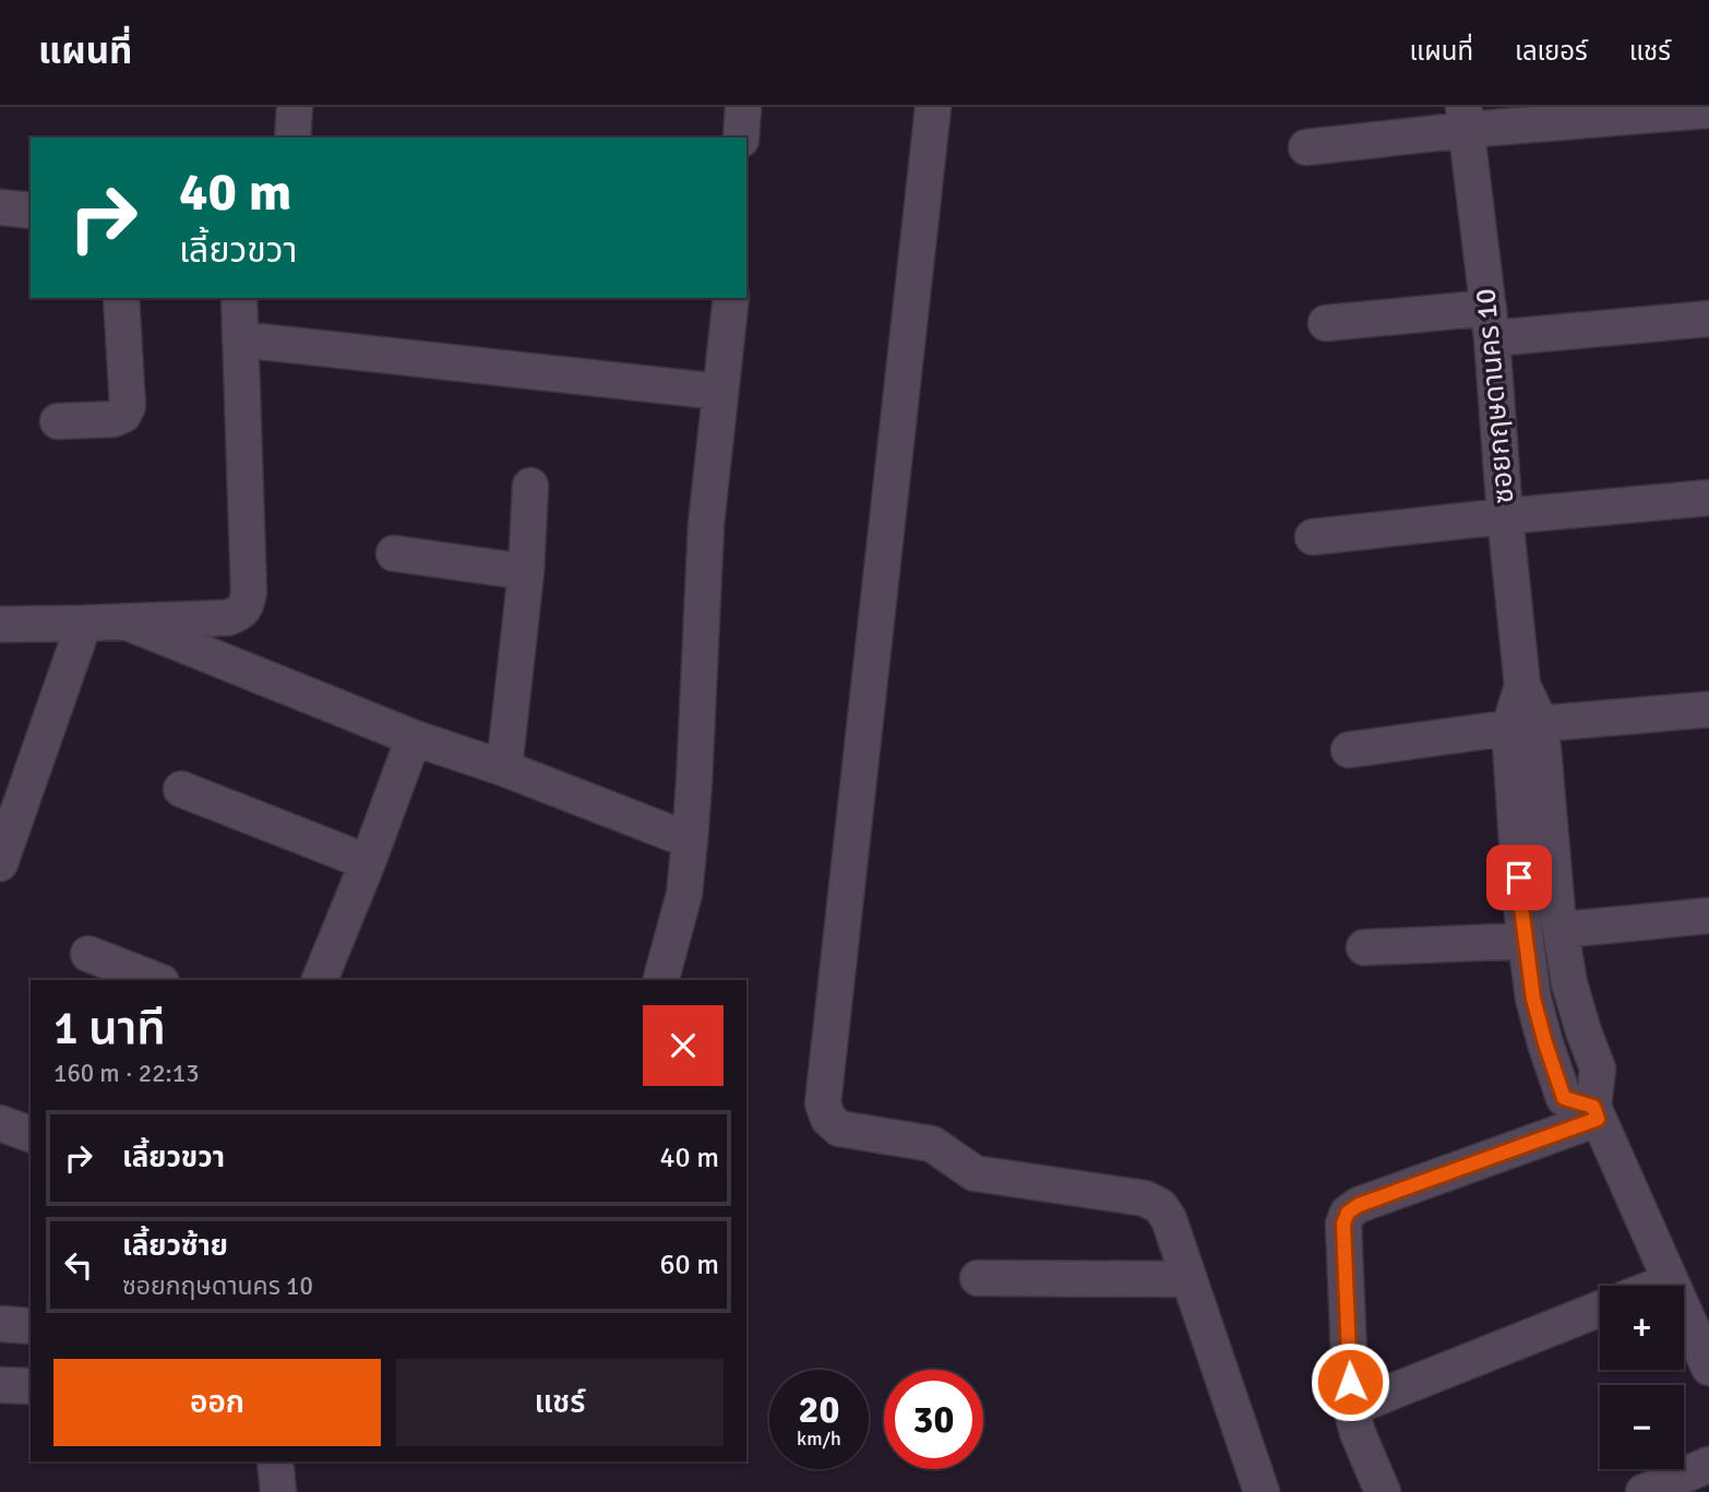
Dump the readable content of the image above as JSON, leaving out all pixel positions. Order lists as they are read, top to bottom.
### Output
{
  "streets": {
    "street": ["ซอยกฤษดานคร 10"]
  },
  "page": {
    "header": "แผนที่",
    "nav": ["แผนที่", "เลเยอร์", "แชร์"],
    "turn": ["40 m", "เลี้ยวขวา"],
    "heading": ["1 นาที", "160 m · 22:13"],
    "list": [
      {
        "name": "เลี้ยวขวา",
        "value": "40 m"
      },
      {
        "name": "เลี้ยวซ้าย",
        "note": "ซอยกฤษดานคร 10",
        "value": "60 m"
      }
    ],
    "map_buttons": ["+", "−"],
    "buttons": ["ออก", "แชร์"],
    "speed": "20 km/h",
    "limit": "30"
  }
}
